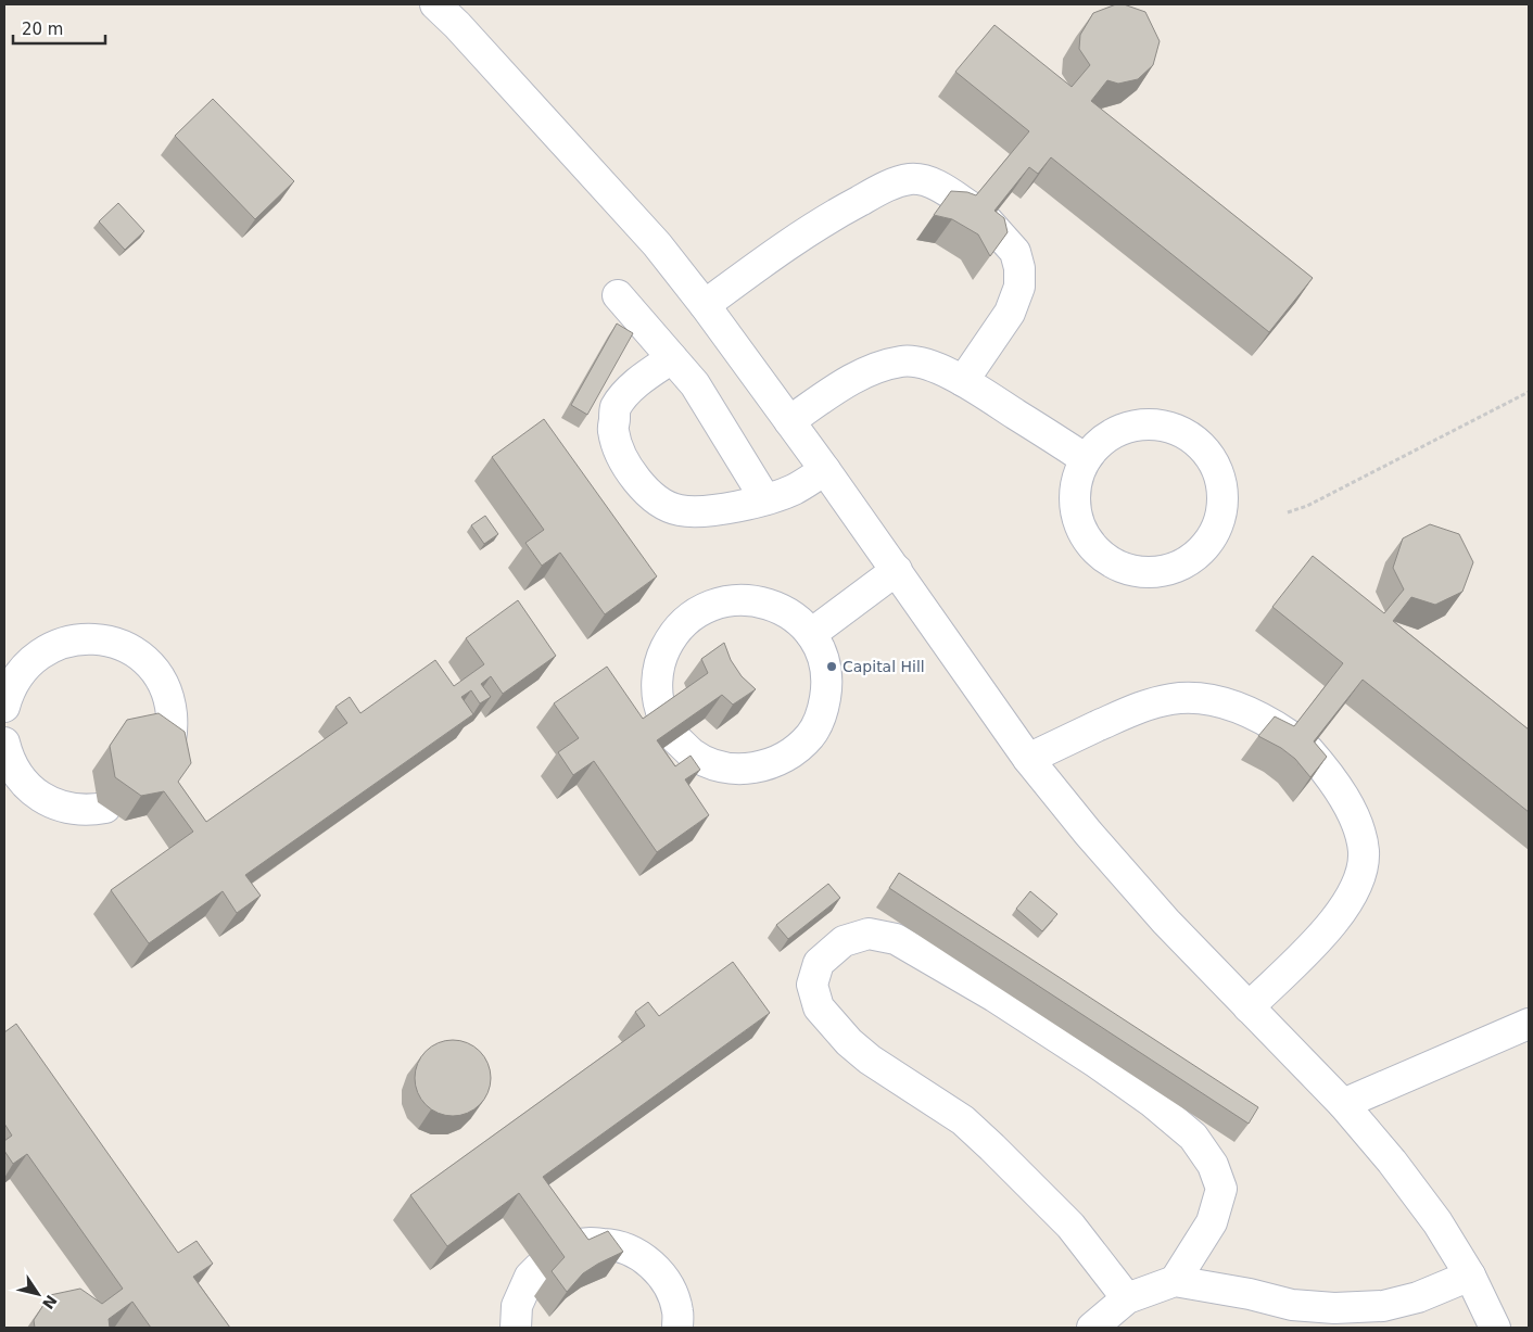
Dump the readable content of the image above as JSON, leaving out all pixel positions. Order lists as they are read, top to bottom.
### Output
{
  "places": ["Capital Hill"],
  "scale_bar": "20 m",
  "north": "bottom right"
}
